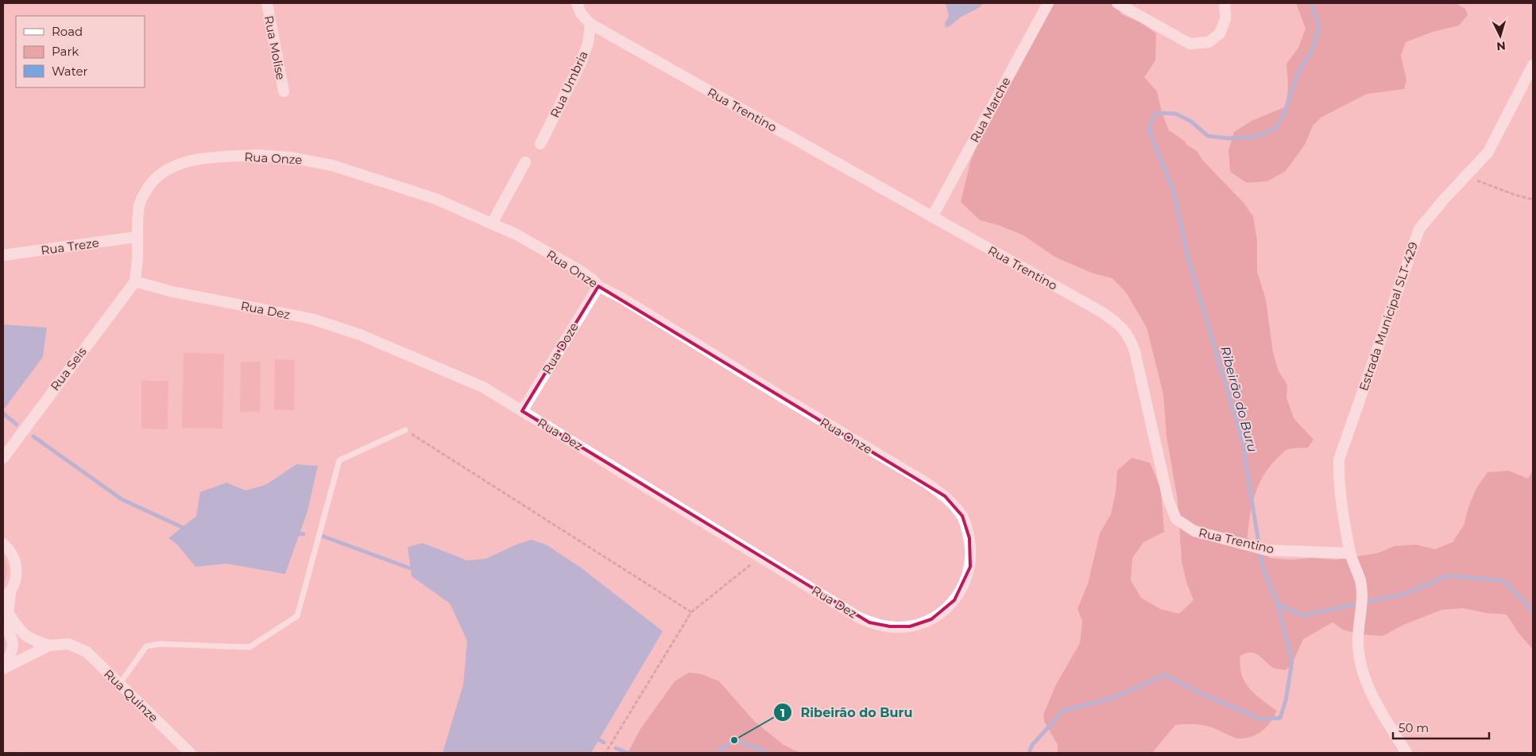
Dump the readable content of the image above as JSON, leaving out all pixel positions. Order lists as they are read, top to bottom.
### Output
{
  "streets": {
    "street": [
      "Rua Molise",
      "Rua Umbria",
      "Rua Trentino",
      "Rua Marche",
      "Rua Onze",
      "Rua Treze",
      "Rua Dez",
      "Estrada Municipal SLT-429",
      "Rua Doze",
      "Rua Seis",
      "Rua Quinze"
    ]
  },
  "crossings": [
    ["Rua Umbria", "Rua Trentino"],
    ["Rua Trentino", "Rua Marche"],
    ["Rua Trentino", "Estrada Municipal SLT-429"],
    ["Rua Onze", "Rua Treze"],
    ["Rua Onze", "Rua Dez"],
    ["Rua Onze", "Rua Doze"],
    ["Rua Onze", "Rua Seis"],
    ["Rua Dez", "Rua Doze"],
    ["Rua Dez", "Rua Seis"]
  ],
  "water": ["Ribeirão do Buru"],
  "places": ["Ribeirão do Buru"],
  "legend": ["Road", "Park", "Water"],
  "scale_bar": "50 m",
  "north": "bottom"
}
